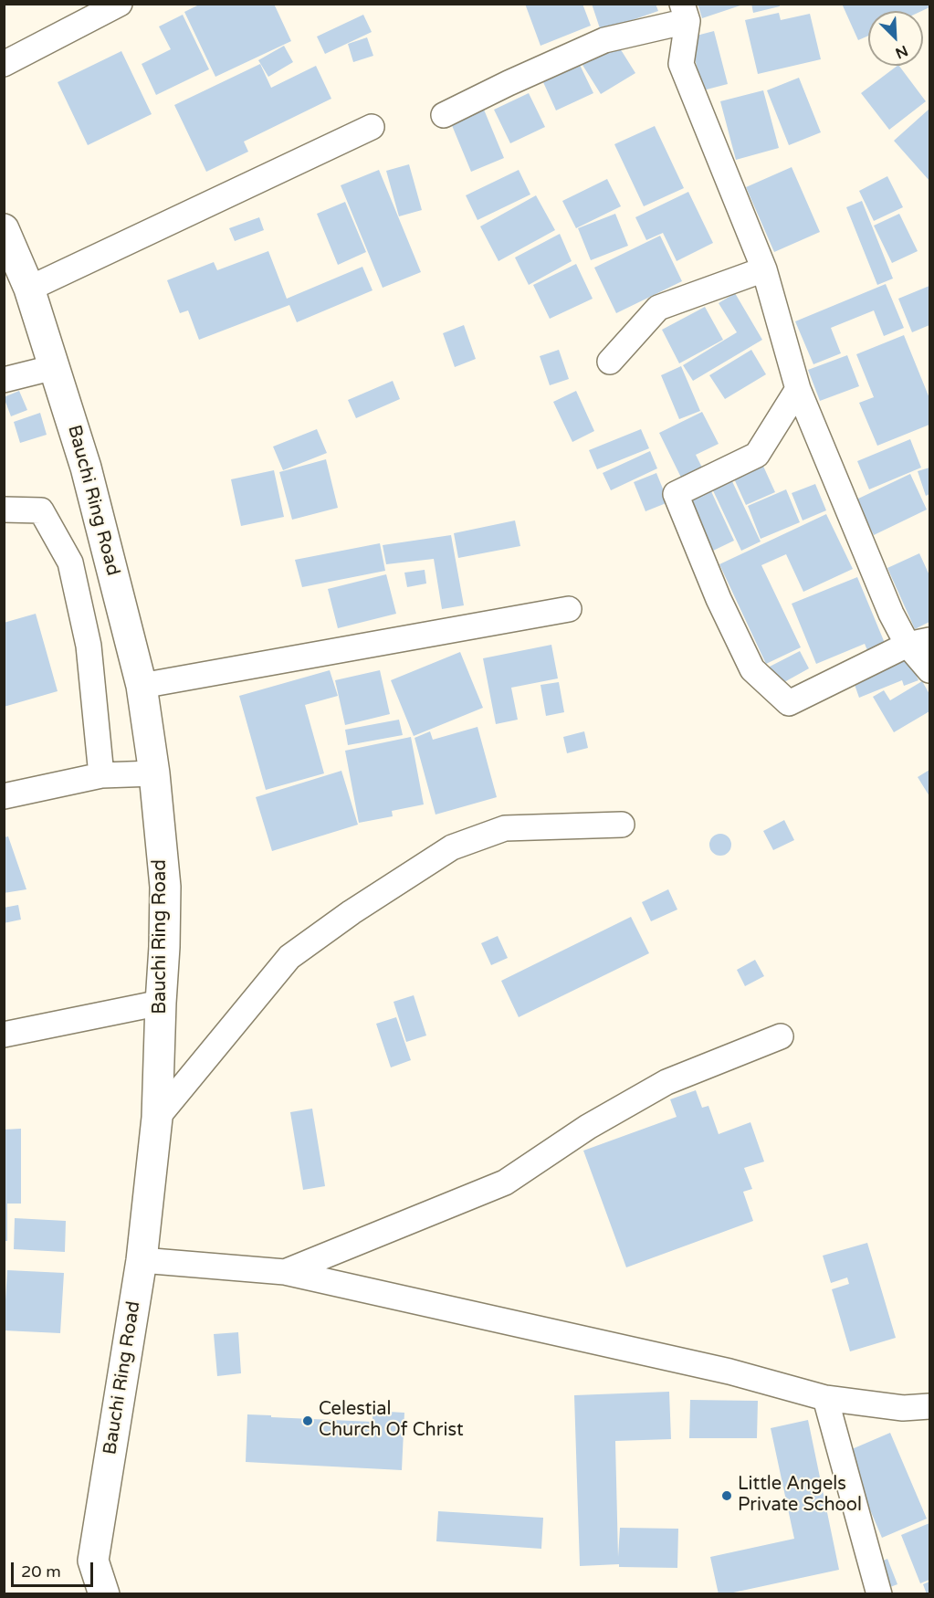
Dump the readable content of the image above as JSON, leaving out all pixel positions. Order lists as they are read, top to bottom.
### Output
{
  "streets": {
    "main road": ["Bauchi Ring Road"]
  },
  "places": ["Celestial Church Of Christ", "Little Angels Private School"],
  "scale_bar": "20 m",
  "north": "bottom right"
}
